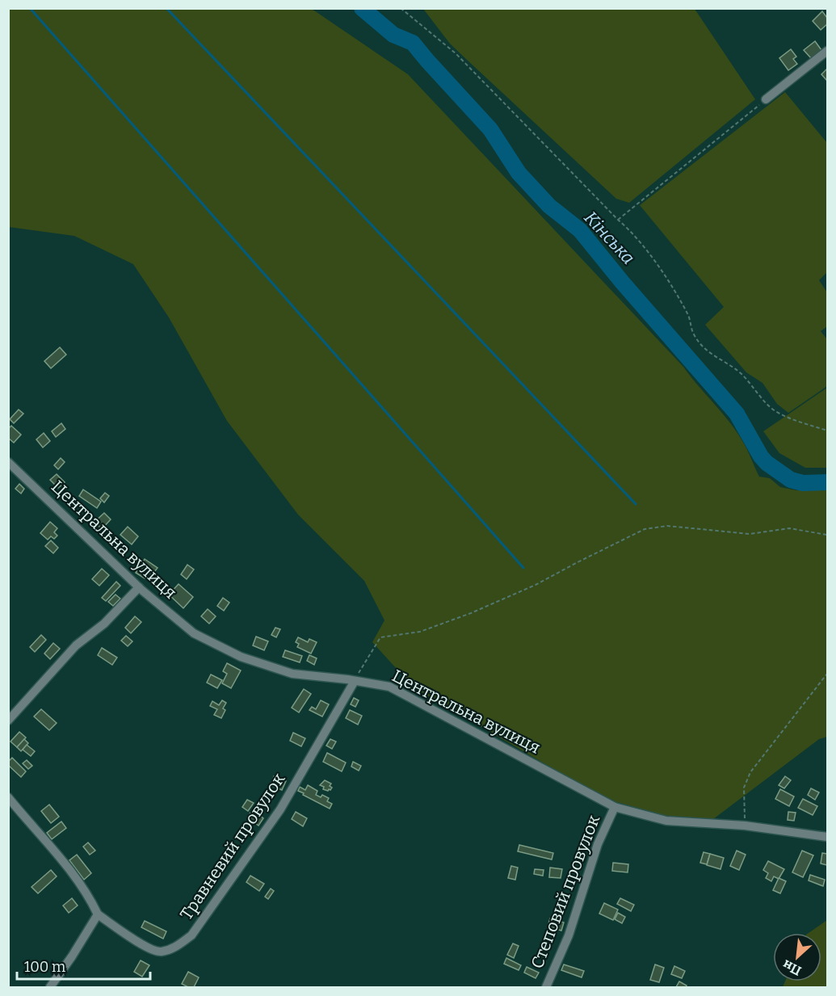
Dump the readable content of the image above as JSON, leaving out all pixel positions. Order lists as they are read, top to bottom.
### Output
{
  "streets": {
    "street": ["Центральна вулиця", "Травневий провулок", "Степовий провулок"]
  },
  "crossings": [
    ["Центральна вулиця", "Травневий провулок"],
    ["Центральна вулиця", "Степовий провулок"]
  ],
  "water": ["Кінська"],
  "scale_bar": "100 m",
  "north": "bottom left"
}
